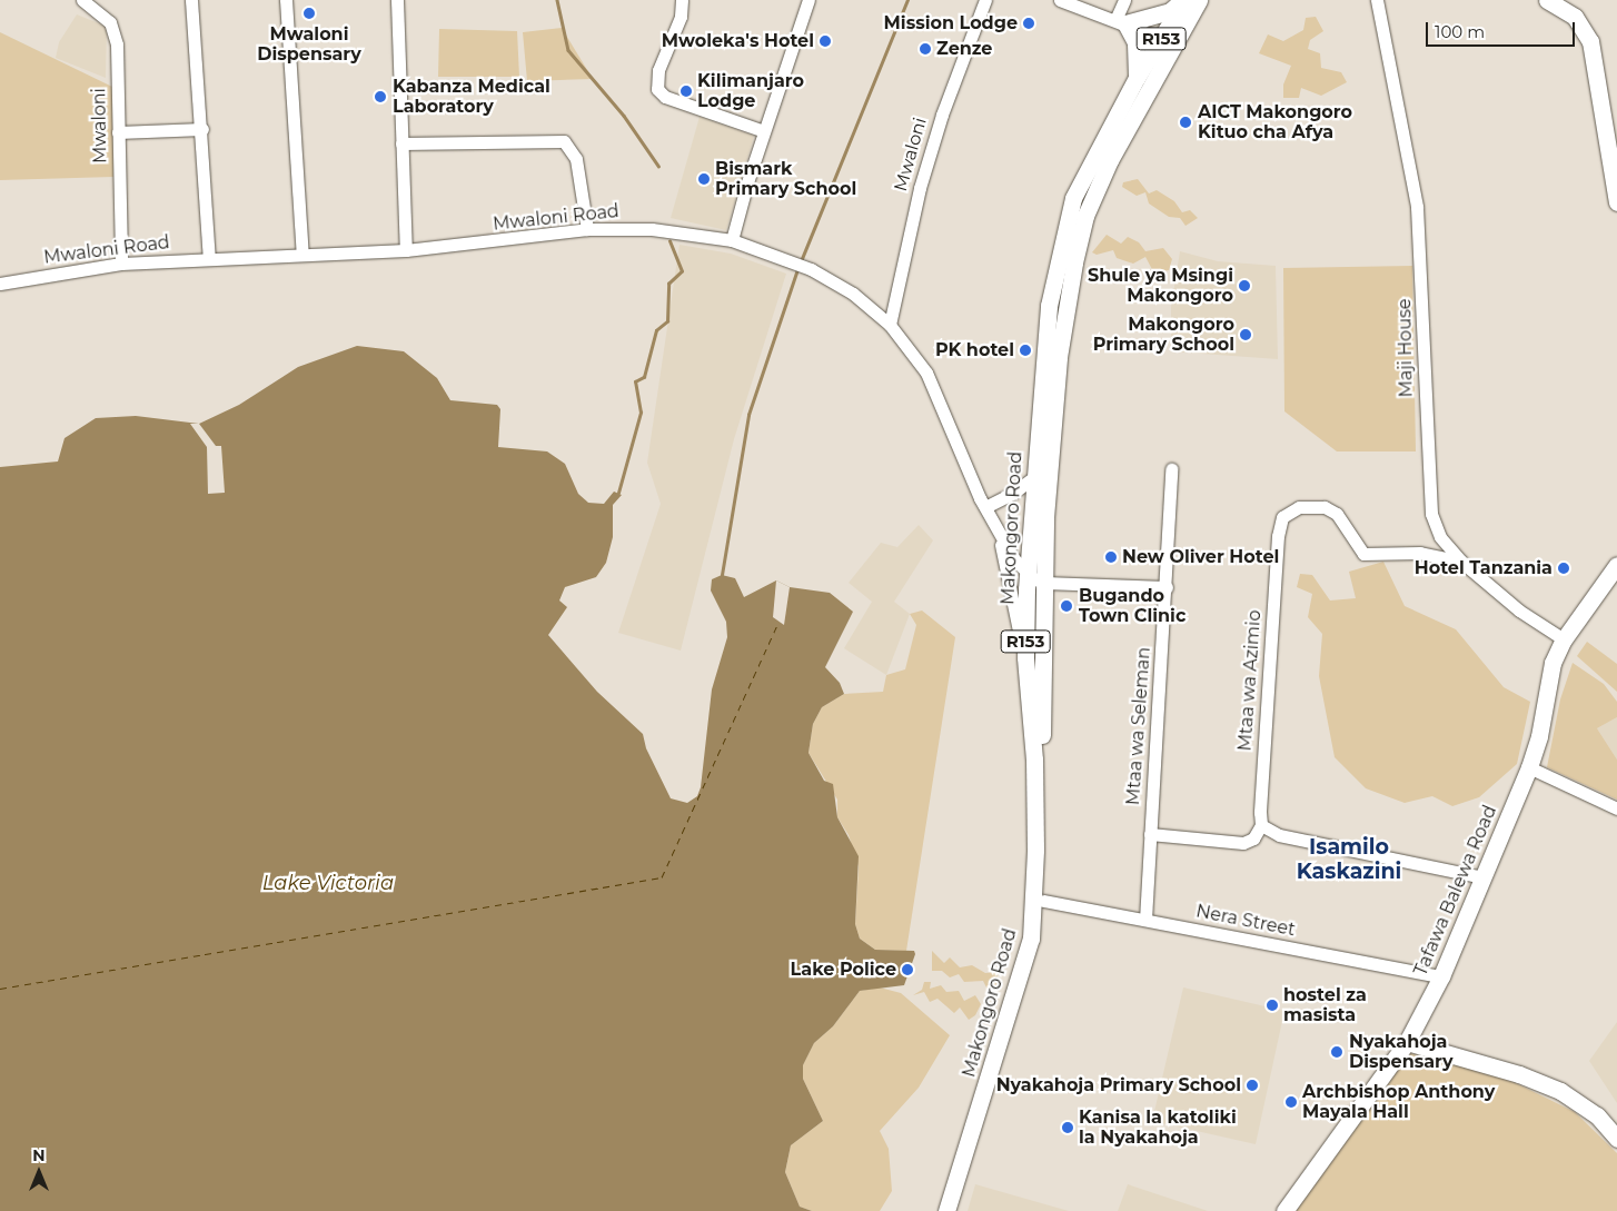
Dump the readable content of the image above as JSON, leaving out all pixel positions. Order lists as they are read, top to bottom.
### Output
{
  "streets": {
    "main road": ["R153", "Makongoro Road", "Tafawa Balewa Road"],
    "street": [
      "Mwaloni",
      "Mwaloni Road",
      "Maji House",
      "Mtaa wa Azimio",
      "Mtaa wa Seleman",
      "Nera Street"
    ]
  },
  "crossings": [
    ["Mwaloni", "Mwaloni Road"],
    ["Mwaloni Road", "Makongoro Road"],
    ["Maji House", "Mtaa wa Azimio"],
    ["Maji House", "Tafawa Balewa Road"],
    ["Makongoro Road", "Nera Street"],
    ["Mtaa wa Seleman", "Nera Street"],
    ["Tafawa Balewa Road", "Nera Street"]
  ],
  "districts": ["Isamilo Kaskazini"],
  "water": ["Lake Victoria"],
  "places": [
    "Mwaloni Dispensary",
    "Mission Lodge",
    "Mwoleka's Hotel",
    "Zenze",
    "Kilimanjaro Lodge",
    "Kabanza Medical Laboratory",
    "AICT Makongoro Kituo cha Afya",
    "Bismark Primary School",
    "Shule ya Msingi Makongoro",
    "Makongoro Primary School",
    "PK hotel",
    "New Oliver Hotel",
    "Hotel Tanzania",
    "Bugando Town Clinic",
    "Lake Police",
    "hostel za masista",
    "Nyakahoja Dispensary",
    "Nyakahoja Primary School",
    "Archbishop Anthony Mayala Hall",
    "Kanisa la katoliki la Nyakahoja"
  ],
  "scale_bar": "100 m",
  "north": "top"
}
